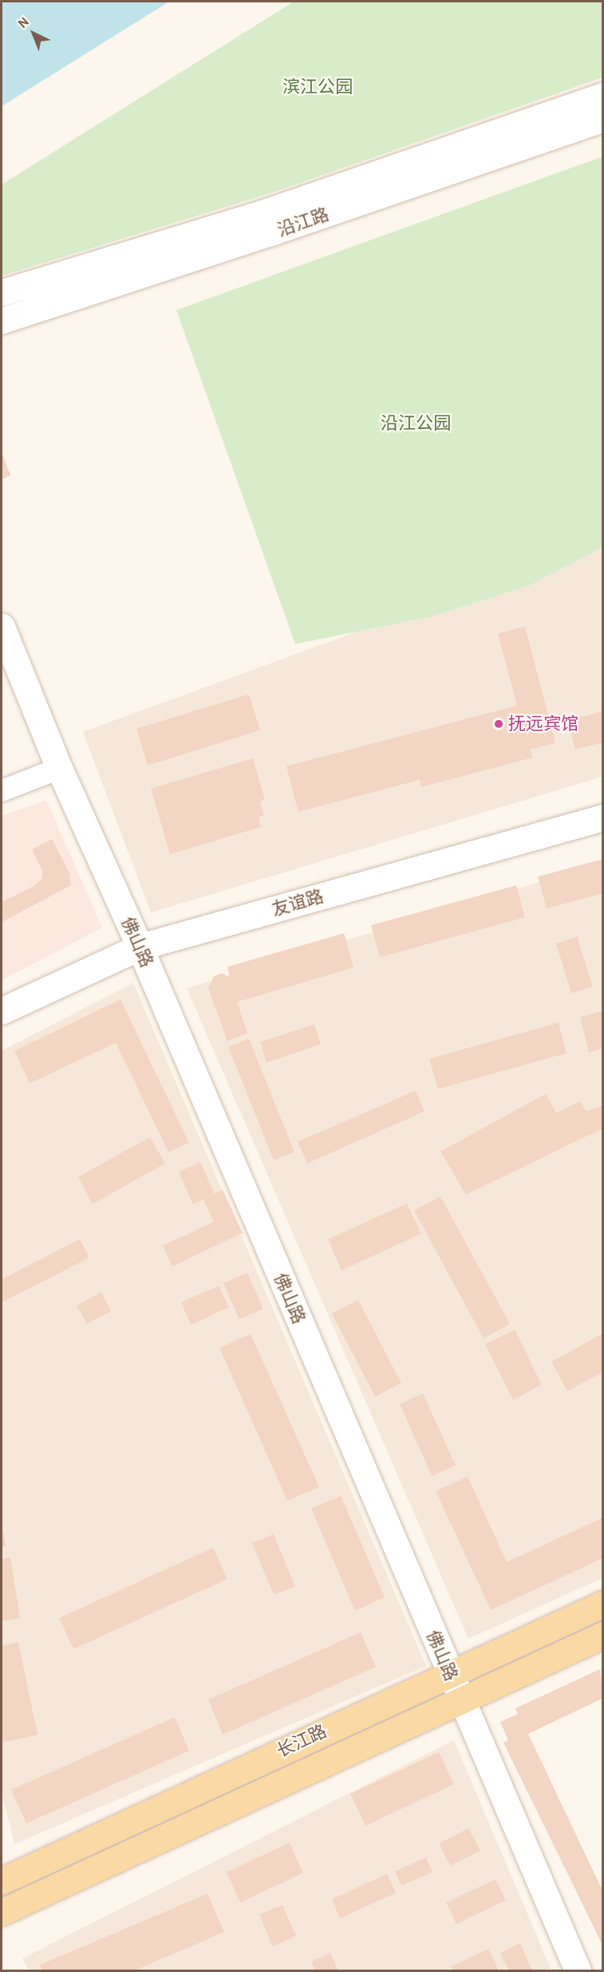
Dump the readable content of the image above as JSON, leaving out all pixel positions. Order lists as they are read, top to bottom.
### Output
{
  "streets": {
    "main road": ["长江路"],
    "street": ["沿江路", "友谊路", "佛山路"]
  },
  "crossings": [
    ["友谊路", "佛山路"],
    ["佛山路", "长江路"]
  ],
  "parks": ["滨江公园", "沿江公园"],
  "places": ["抚远宾馆"],
  "north": "top left"
}
